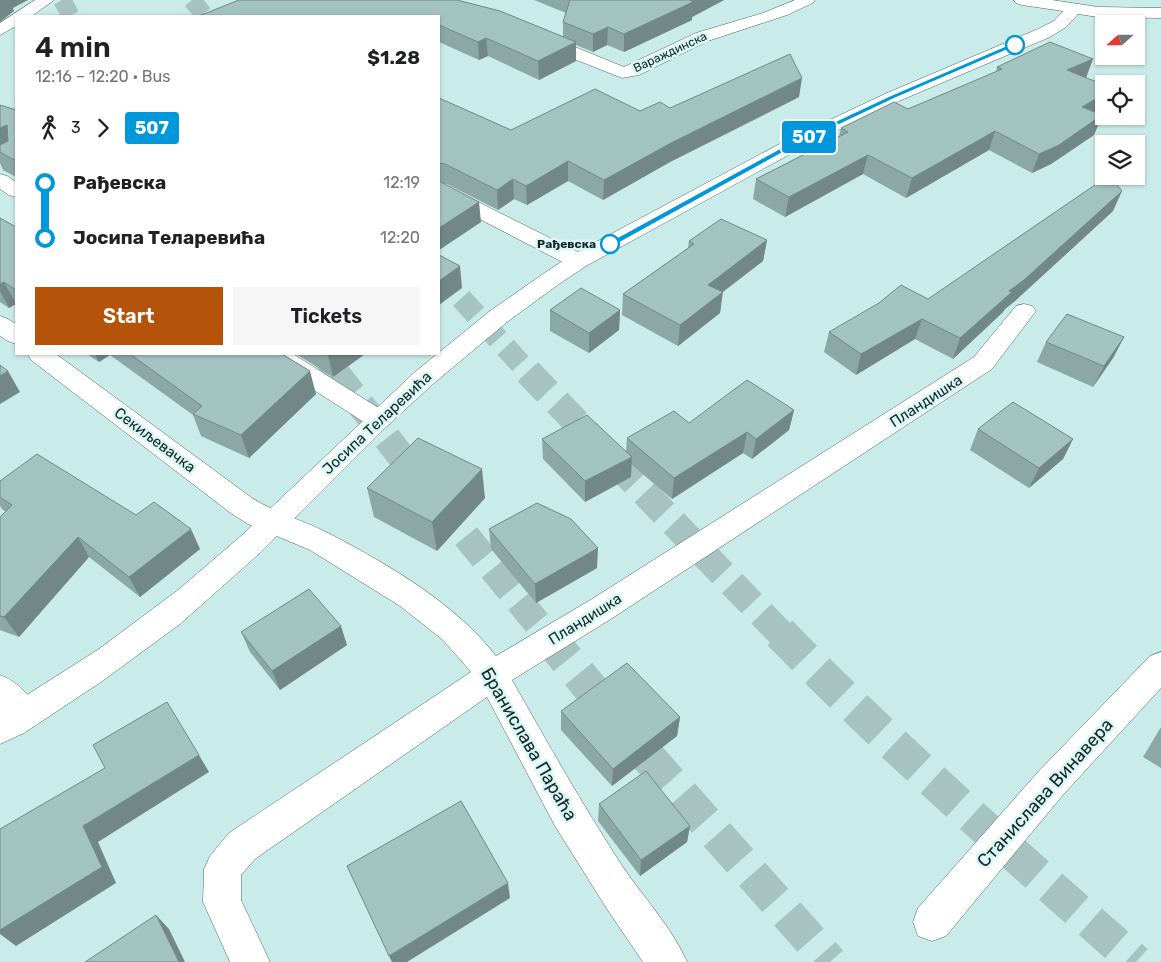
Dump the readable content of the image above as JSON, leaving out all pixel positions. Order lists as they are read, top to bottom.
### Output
{
  "streets": {
    "street": [
      "Вараждинска",
      "Пландишка",
      "Јосипа Теларевића",
      "Секиљевачка",
      "Бранислава Параћа",
      "Станислава Винавера"
    ]
  },
  "crossings": [
    ["Пландишка", "Бранислава Параћа"],
    ["Јосипа Теларевића", "Секиљевачка"],
    ["Јосипа Теларевића", "Бранислава Параћа"],
    ["Секиљевачка", "Бранислава Параћа"]
  ],
  "places": ["Рађевска"],
  "lines": ["bus line 507"],
  "north": "left",
  "page": {
    "on_map": "507",
    "heading": ["4 min", "12:16 – 12:20 · Bus", "$1.28"],
    "legs": ["3", "507"],
    "list": [
      {
        "name": "Рађевска",
        "value": "12:19"
      },
      {
        "name": "Јосипа Теларевића",
        "value": "12:20"
      }
    ],
    "buttons": ["Start", "Tickets"]
  }
}
